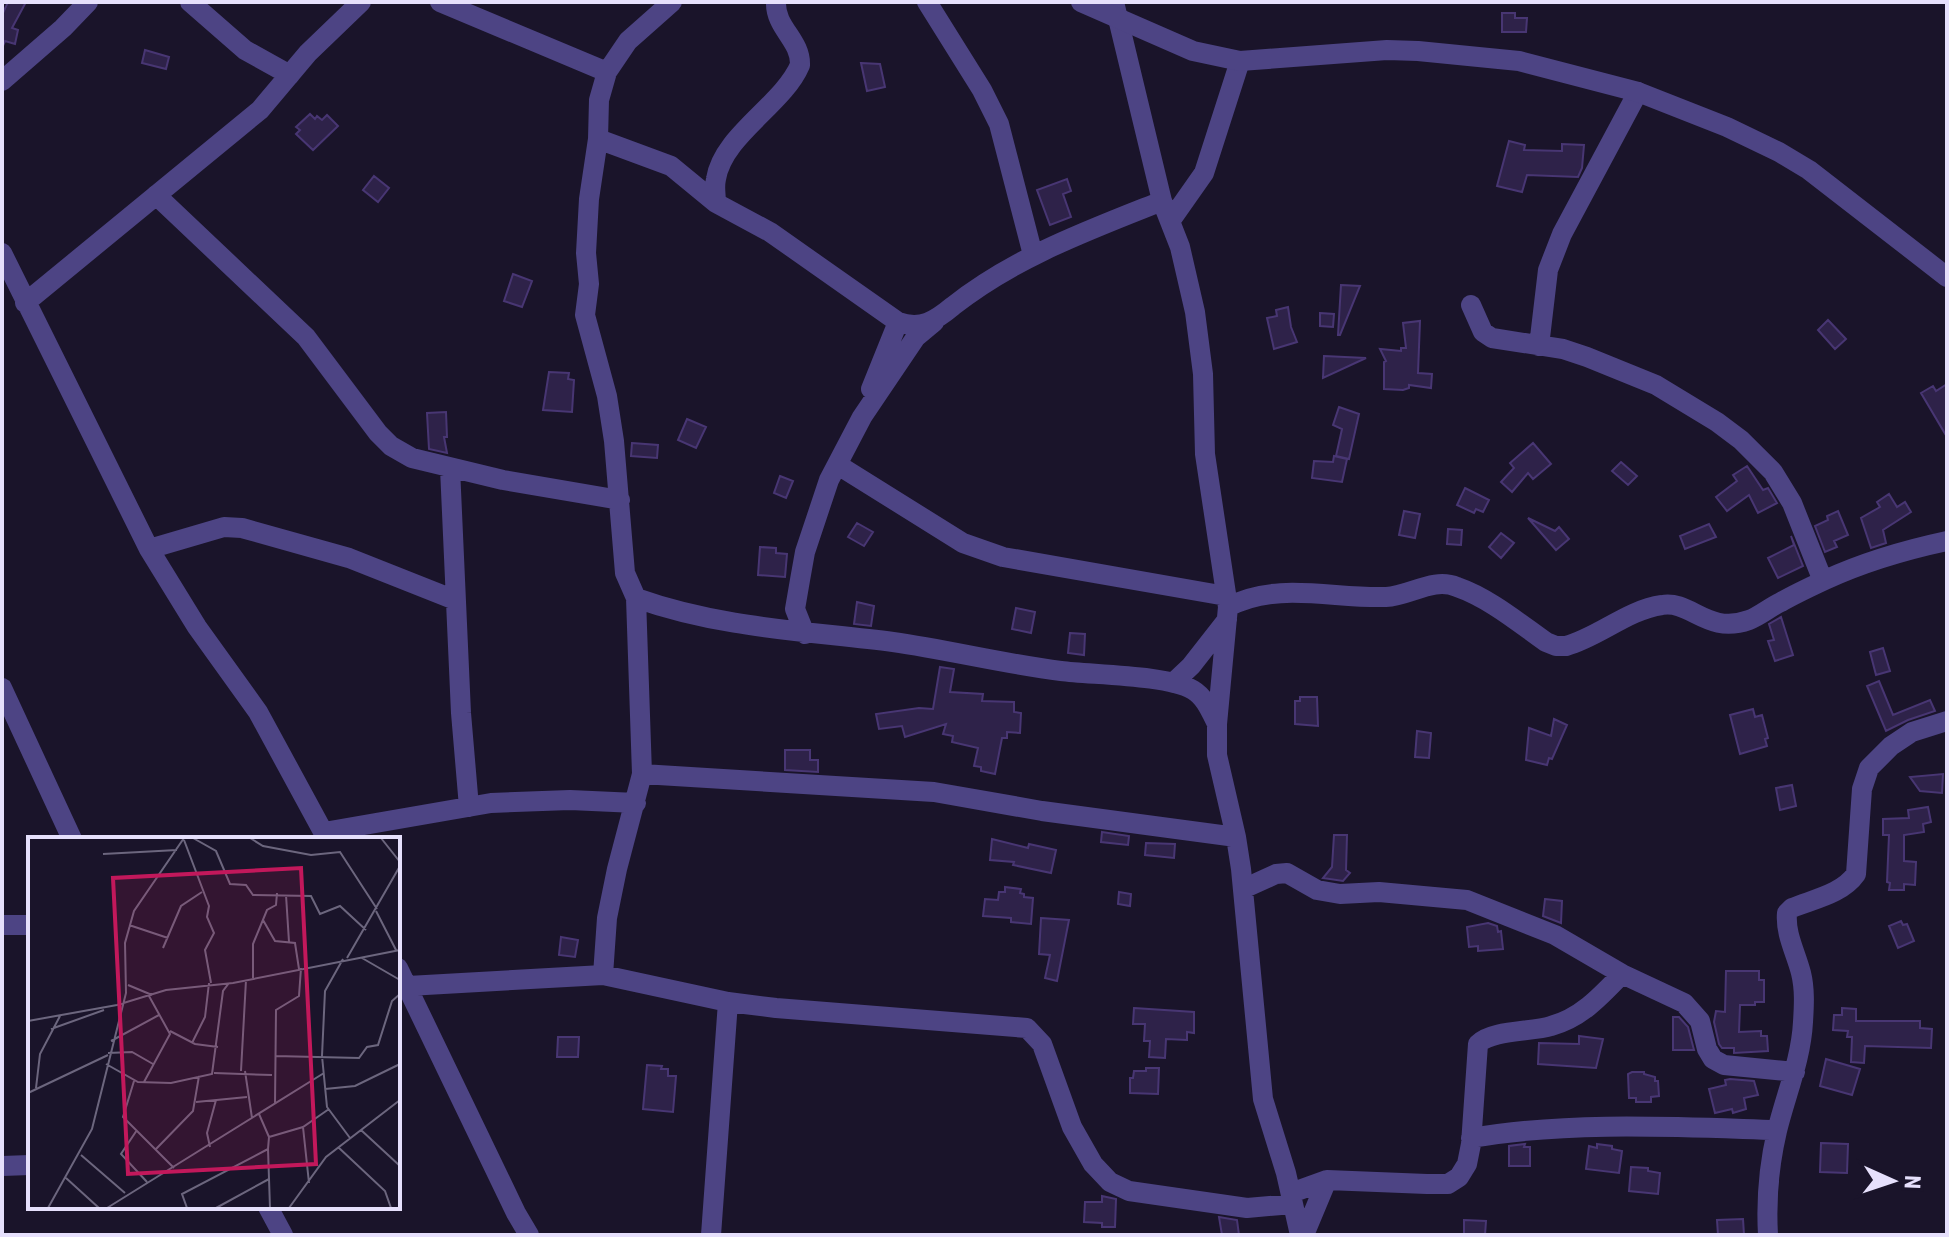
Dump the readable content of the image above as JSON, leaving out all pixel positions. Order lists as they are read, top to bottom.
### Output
{
  "north": "right"
}
